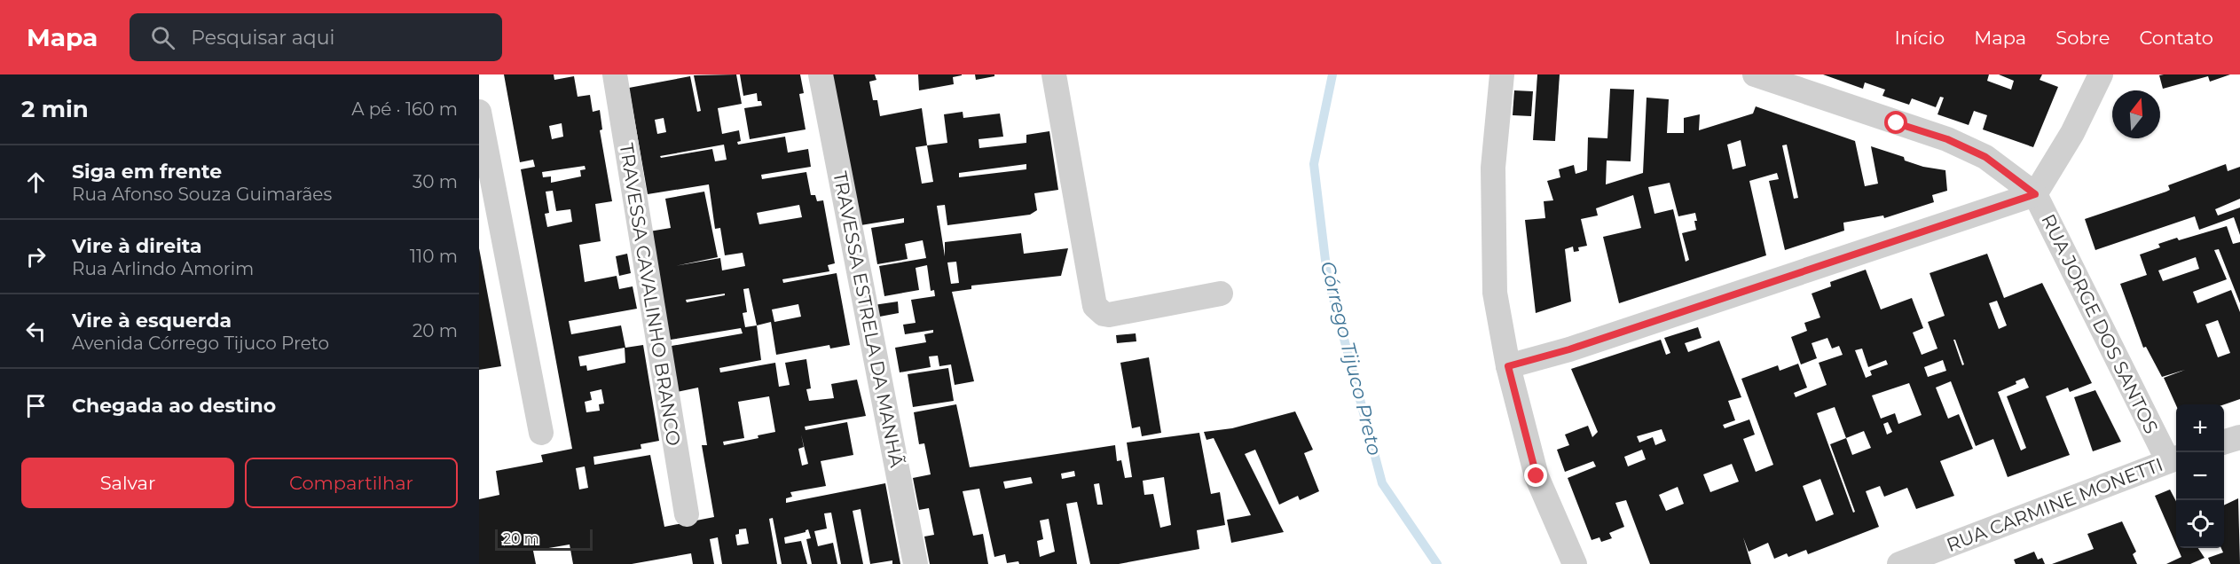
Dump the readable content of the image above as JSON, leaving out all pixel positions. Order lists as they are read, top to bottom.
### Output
{
  "streets": {
    "street": [
      "TRAVESSA CAVALINHO BRANCO",
      "TRAVESSA ESTRELA DA MANHÃ",
      "RUA JORGE DOS SANTOS",
      "RUA CARMINE MONETTI"
    ]
  },
  "crossings": [
    ["RUA JORGE DOS SANTOS", "RUA CARMINE MONETTI"]
  ],
  "water": ["Córrego Tijuco Preto"],
  "scale_bar": "20 m",
  "north": "top",
  "page": {
    "header": "Mapa",
    "search": "Pesquisar aqui",
    "nav": [
      "Início",
      "Mapa",
      "Sobre",
      "Contato"
    ],
    "heading": ["2 min", "A pé · 160 m"],
    "list": [
      ["Siga em frente", "Rua Afonso Souza Guimarães", "30 m"],
      ["Vire à direita", "Rua Arlindo Amorim", "110 m"],
      ["Vire à esquerda", "Avenida Córrego Tijuco Preto", "20 m"],
      "Chegada ao destino"
    ],
    "map_buttons": ["+", "−"],
    "buttons": ["Salvar", "Compartilhar"],
    "scale": "20 m"
  }
}
